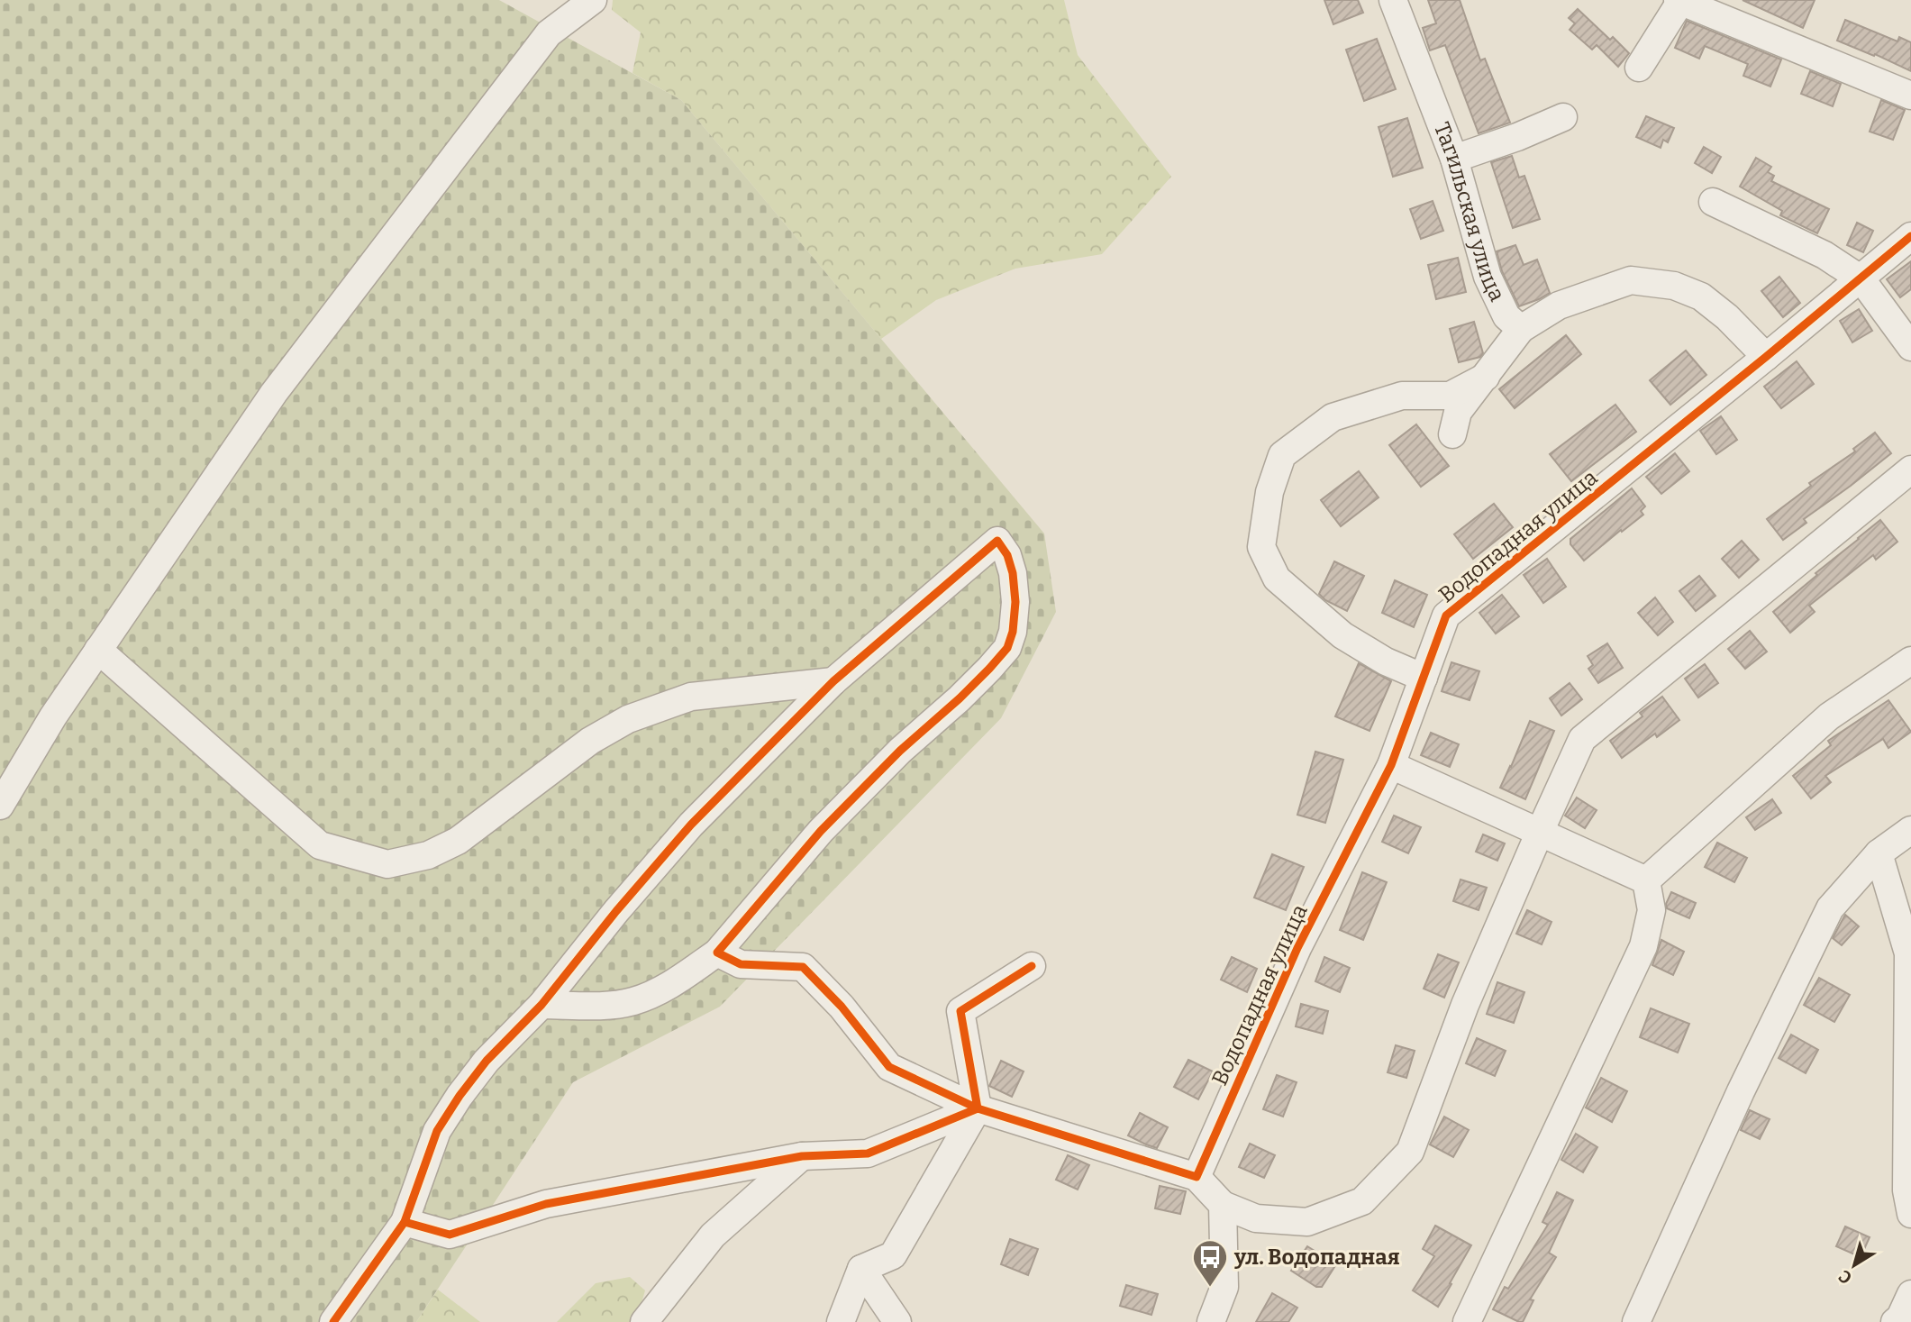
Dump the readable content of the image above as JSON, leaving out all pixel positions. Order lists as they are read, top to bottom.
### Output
{
  "streets": {
    "street": ["Тагильская улица", "Водопадная улица"]
  },
  "places": {
    "bus stop": ["ул. Водопадная"]
  },
  "north": "bottom left"
}
